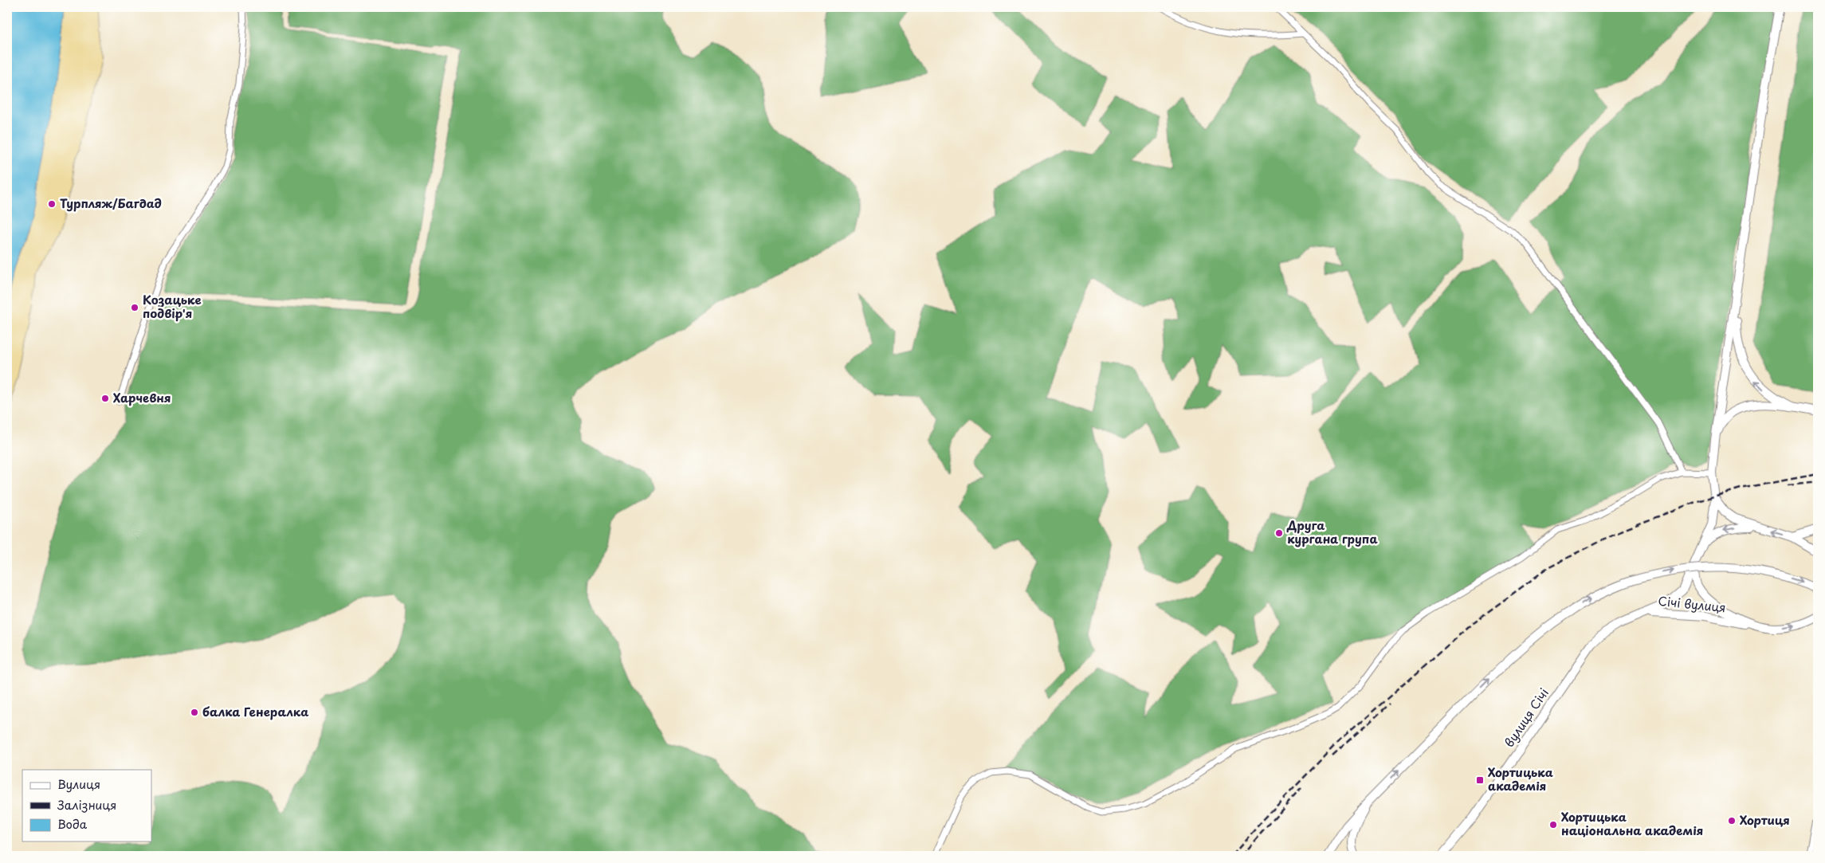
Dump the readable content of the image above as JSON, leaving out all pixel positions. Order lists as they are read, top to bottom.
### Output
{
  "streets": {
    "main road": ["Січі вулиця", "вулиця Січі"]
  },
  "crossings": [
    ["Січі вулиця", "вулиця Січі"]
  ],
  "places": {
    "other": [
      "Турпляж/Багдад",
      "Козацьке подвір'я",
      "Харчевня",
      "Друга кургана група",
      "балка Генералка",
      "Хортиця",
      "Хортицька національна академія"
    ],
    "transit": ["Хортицька академія"]
  },
  "legend": ["Вулиця", "Залізниця", "Вода"]
}
